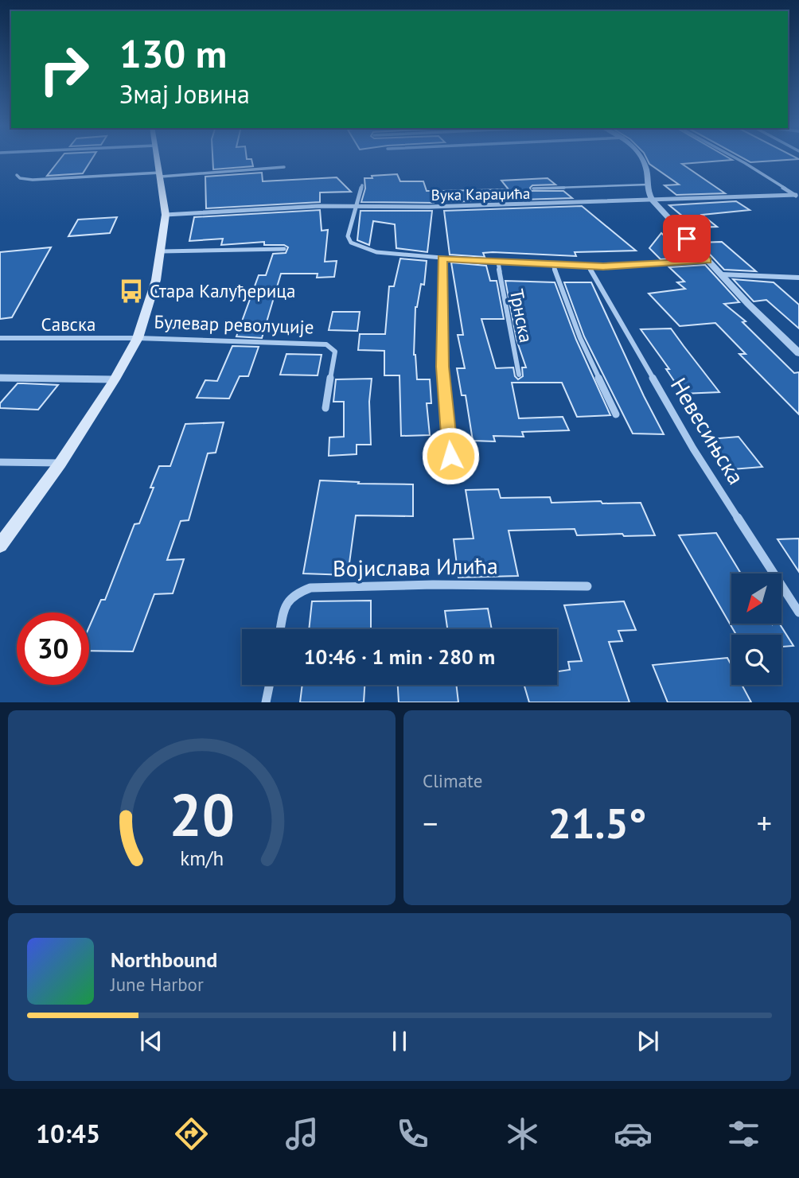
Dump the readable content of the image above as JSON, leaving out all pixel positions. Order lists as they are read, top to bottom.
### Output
{
  "streets": {
    "main road": ["Булевар револуције"],
    "street": [
      "Вука Караџића",
      "Трнска",
      "Савска",
      "Невесињска",
      "Војислава Илића"
    ]
  },
  "crossings": [
    ["Вука Караџића", "Булевар револуције"],
    ["Савска", "Булевар револуције"]
  ],
  "places": {
    "bus stop": ["Стара Калуђерица"]
  },
  "north": "bottom left",
  "page": {
    "turn": ["130 m", "Змај Јовина"],
    "limit": "30",
    "trip": "10:46 · 1 min · 280 m",
    "tile": "Climate",
    "heat": ["−", "21.5°", "+"],
    "song": ["Northbound", "June Harbor"],
    "tabs": "10:45",
    "gauge": ["20", "km/h"]
  }
}
